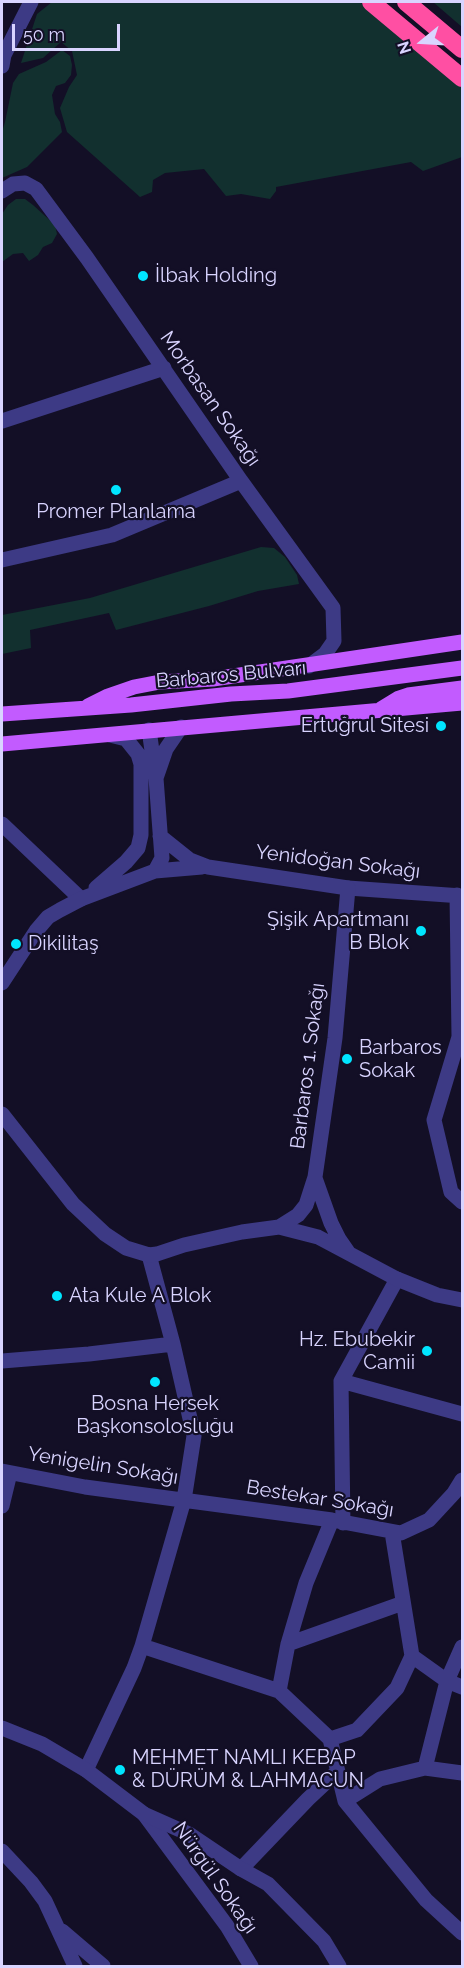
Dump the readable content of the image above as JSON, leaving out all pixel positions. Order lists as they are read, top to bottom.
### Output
{
  "streets": {
    "main road": ["Barbaros Bulvarı"],
    "street": [
      "Morbasan Sokağı",
      "Yenidoğan Sokağı",
      "Barbaros 1. Sokağı",
      "Yenigelin Sokağı",
      "Bestekar Sokağı",
      "Nürgül Sokağı"
    ]
  },
  "crossings": [
    ["Yenidoğan Sokağı", "Barbaros 1. Sokağı"],
    ["Yenigelin Sokağı", "Bestekar Sokağı"]
  ],
  "places": [
    "İlbak Holding",
    "Promer Planlama",
    "Ertuğrul Sitesi",
    "Şişik Apartmanı B Blok",
    "Dikilitaş",
    "Barbaros Sokak",
    "Ata Kule A Blok",
    "Hz. Ebubekir Camii",
    "Bosna Hersek Başkonsolosluğu",
    "MEHMET NAMLI KEBAP & DÜRÜM & LAHMACUN"
  ],
  "scale_bar": "50 m",
  "north": "left"
}
